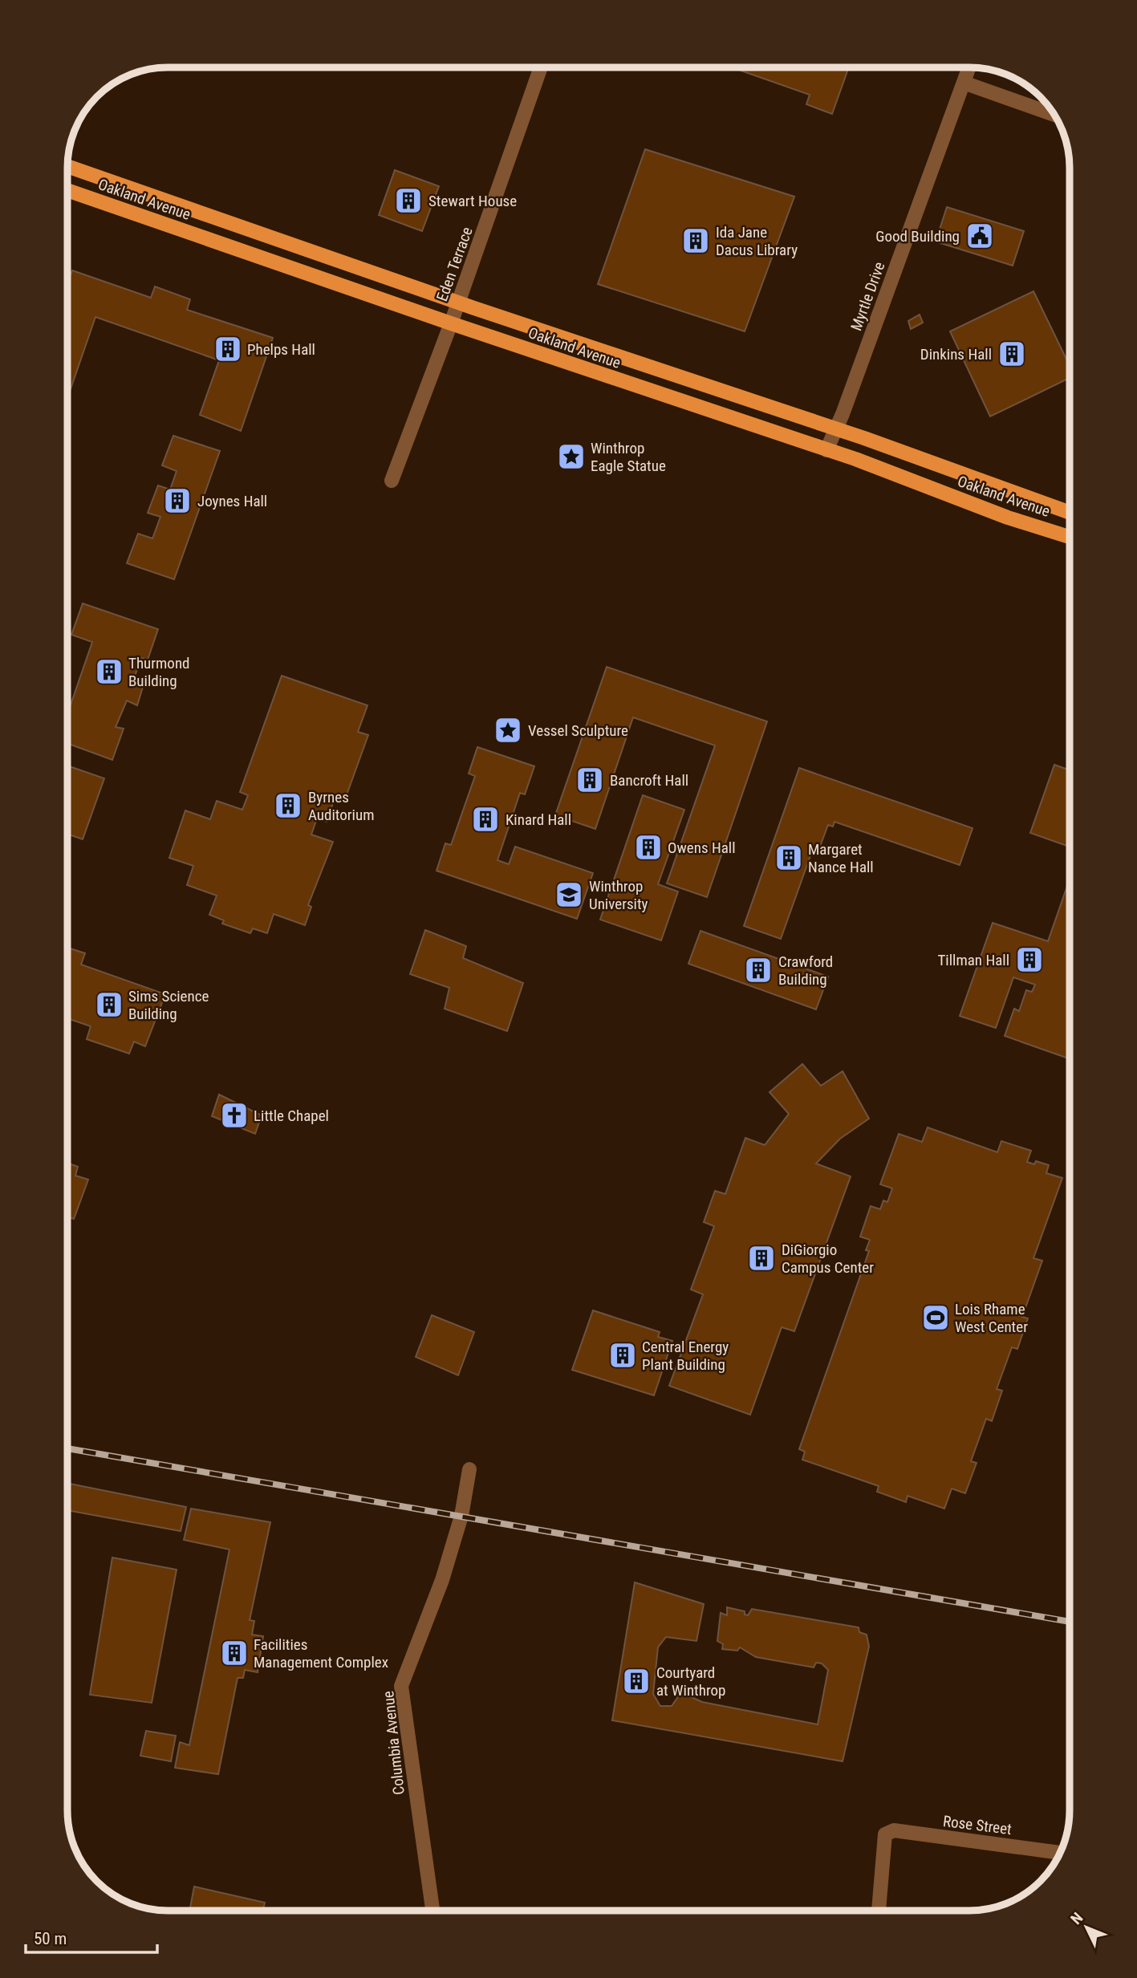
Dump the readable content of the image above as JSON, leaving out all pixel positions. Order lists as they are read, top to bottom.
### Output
{
  "streets": {
    "main road": ["Oakland Avenue"],
    "street": [
      "Eden Terrace",
      "Myrtle Drive",
      "Columbia Avenue",
      "Rose Street"
    ]
  },
  "crossings": [
    ["Oakland Avenue", "Eden Terrace"],
    ["Oakland Avenue", "Myrtle Drive"]
  ],
  "places": {
    "building": [
      "Stewart House",
      "Ida Jane Dacus Library",
      "Phelps Hall",
      "Dinkins Hall",
      "Joynes Hall",
      "Thurmond Building",
      "Bancroft Hall",
      "Byrnes Auditorium",
      "Kinard Hall",
      "Owens Hall",
      "Margaret Nance Hall",
      "Tillman Hall",
      "Crawford Building",
      "Sims Science Building",
      "DiGiorgio Campus Center",
      "Central Energy Plant Building",
      "Facilities Management Complex",
      "Courtyard at Winthrop"
    ],
    "public building": ["Good Building"],
    "place": ["Winthrop Eagle Statue", "Vessel Sculpture"],
    "school or university": ["Winthrop University"],
    "church": ["Little Chapel"],
    "sports": ["Lois Rhame West Center"]
  },
  "scale_bar": "50 m",
  "north": "top left"
}
